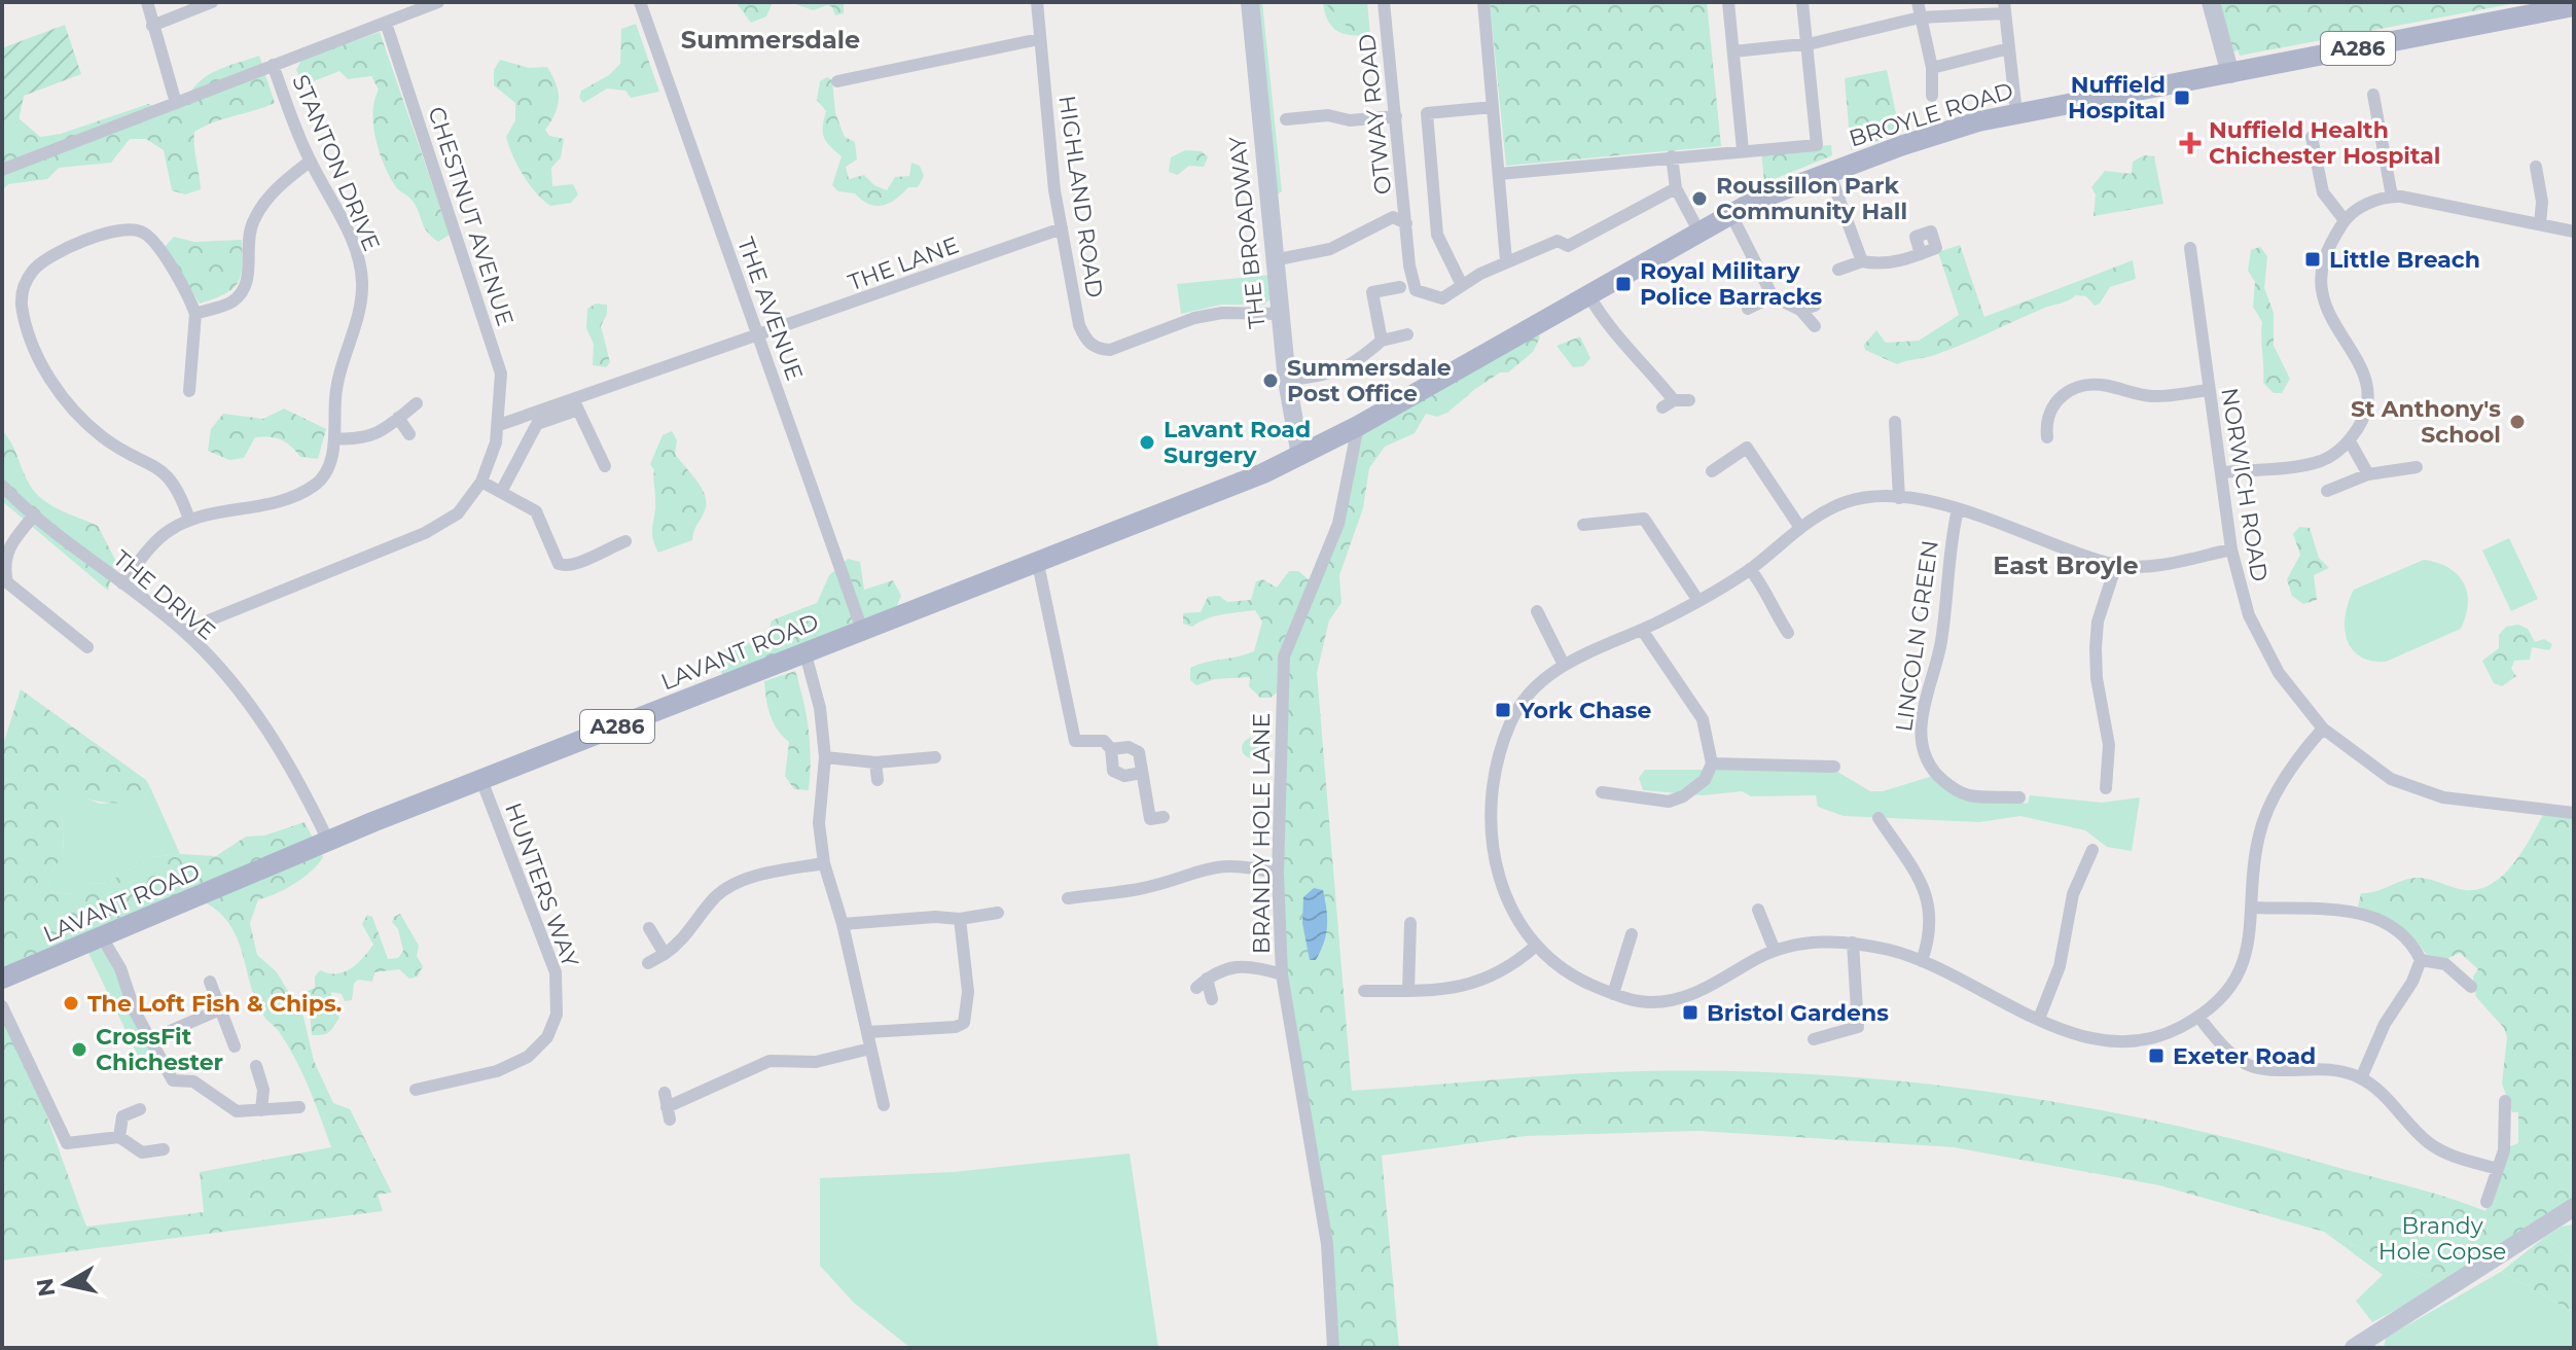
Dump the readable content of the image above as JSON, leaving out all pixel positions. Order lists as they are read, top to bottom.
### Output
{
  "streets": {
    "main road": ["A286", "BROYLE ROAD", "LAVANT ROAD"],
    "street": [
      "OTWAY ROAD",
      "STANTON DRIVE",
      "HIGHLAND ROAD",
      "CHESTNUT AVENUE",
      "THE BROADWAY",
      "THE LANE",
      "THE AVENUE",
      "NORWICH ROAD",
      "THE DRIVE",
      "LINCOLN GREEN",
      "BRANDY HOLE LANE",
      "HUNTERS WAY"
    ]
  },
  "crossings": [
    ["OTWAY ROAD", "THE BROADWAY"],
    ["BROYLE ROAD", "LAVANT ROAD"],
    ["BROYLE ROAD", "BRANDY HOLE LANE"],
    ["STANTON DRIVE", "THE DRIVE"],
    ["HIGHLAND ROAD", "THE BROADWAY"],
    ["HIGHLAND ROAD", "THE LANE"],
    ["CHESTNUT AVENUE", "THE DRIVE"],
    ["THE BROADWAY", "LAVANT ROAD"],
    ["THE LANE", "THE AVENUE"],
    ["THE AVENUE", "LAVANT ROAD"],
    ["THE DRIVE", "LAVANT ROAD"],
    ["LAVANT ROAD", "BRANDY HOLE LANE"],
    ["LAVANT ROAD", "HUNTERS WAY"]
  ],
  "districts": ["Summersdale", "East Broyle"],
  "parks": ["Brandy Hole Copse"],
  "places": {
    "transit": [
      "Nuffield Hospital",
      "Little Breach",
      "Royal Military Police Barracks",
      "York Chase",
      "Bristol Gardens",
      "Exeter Road"
    ],
    "health": ["Nuffield Health Chichester Hospital"],
    "other": [
      "Roussillon Park Community Hall",
      "Summersdale Post Office",
      "St Anthony's School",
      "Lavant Road Surgery",
      "The Loft Fish & Chips.",
      "CrossFit Chichester"
    ]
  },
  "north": "left"
}
